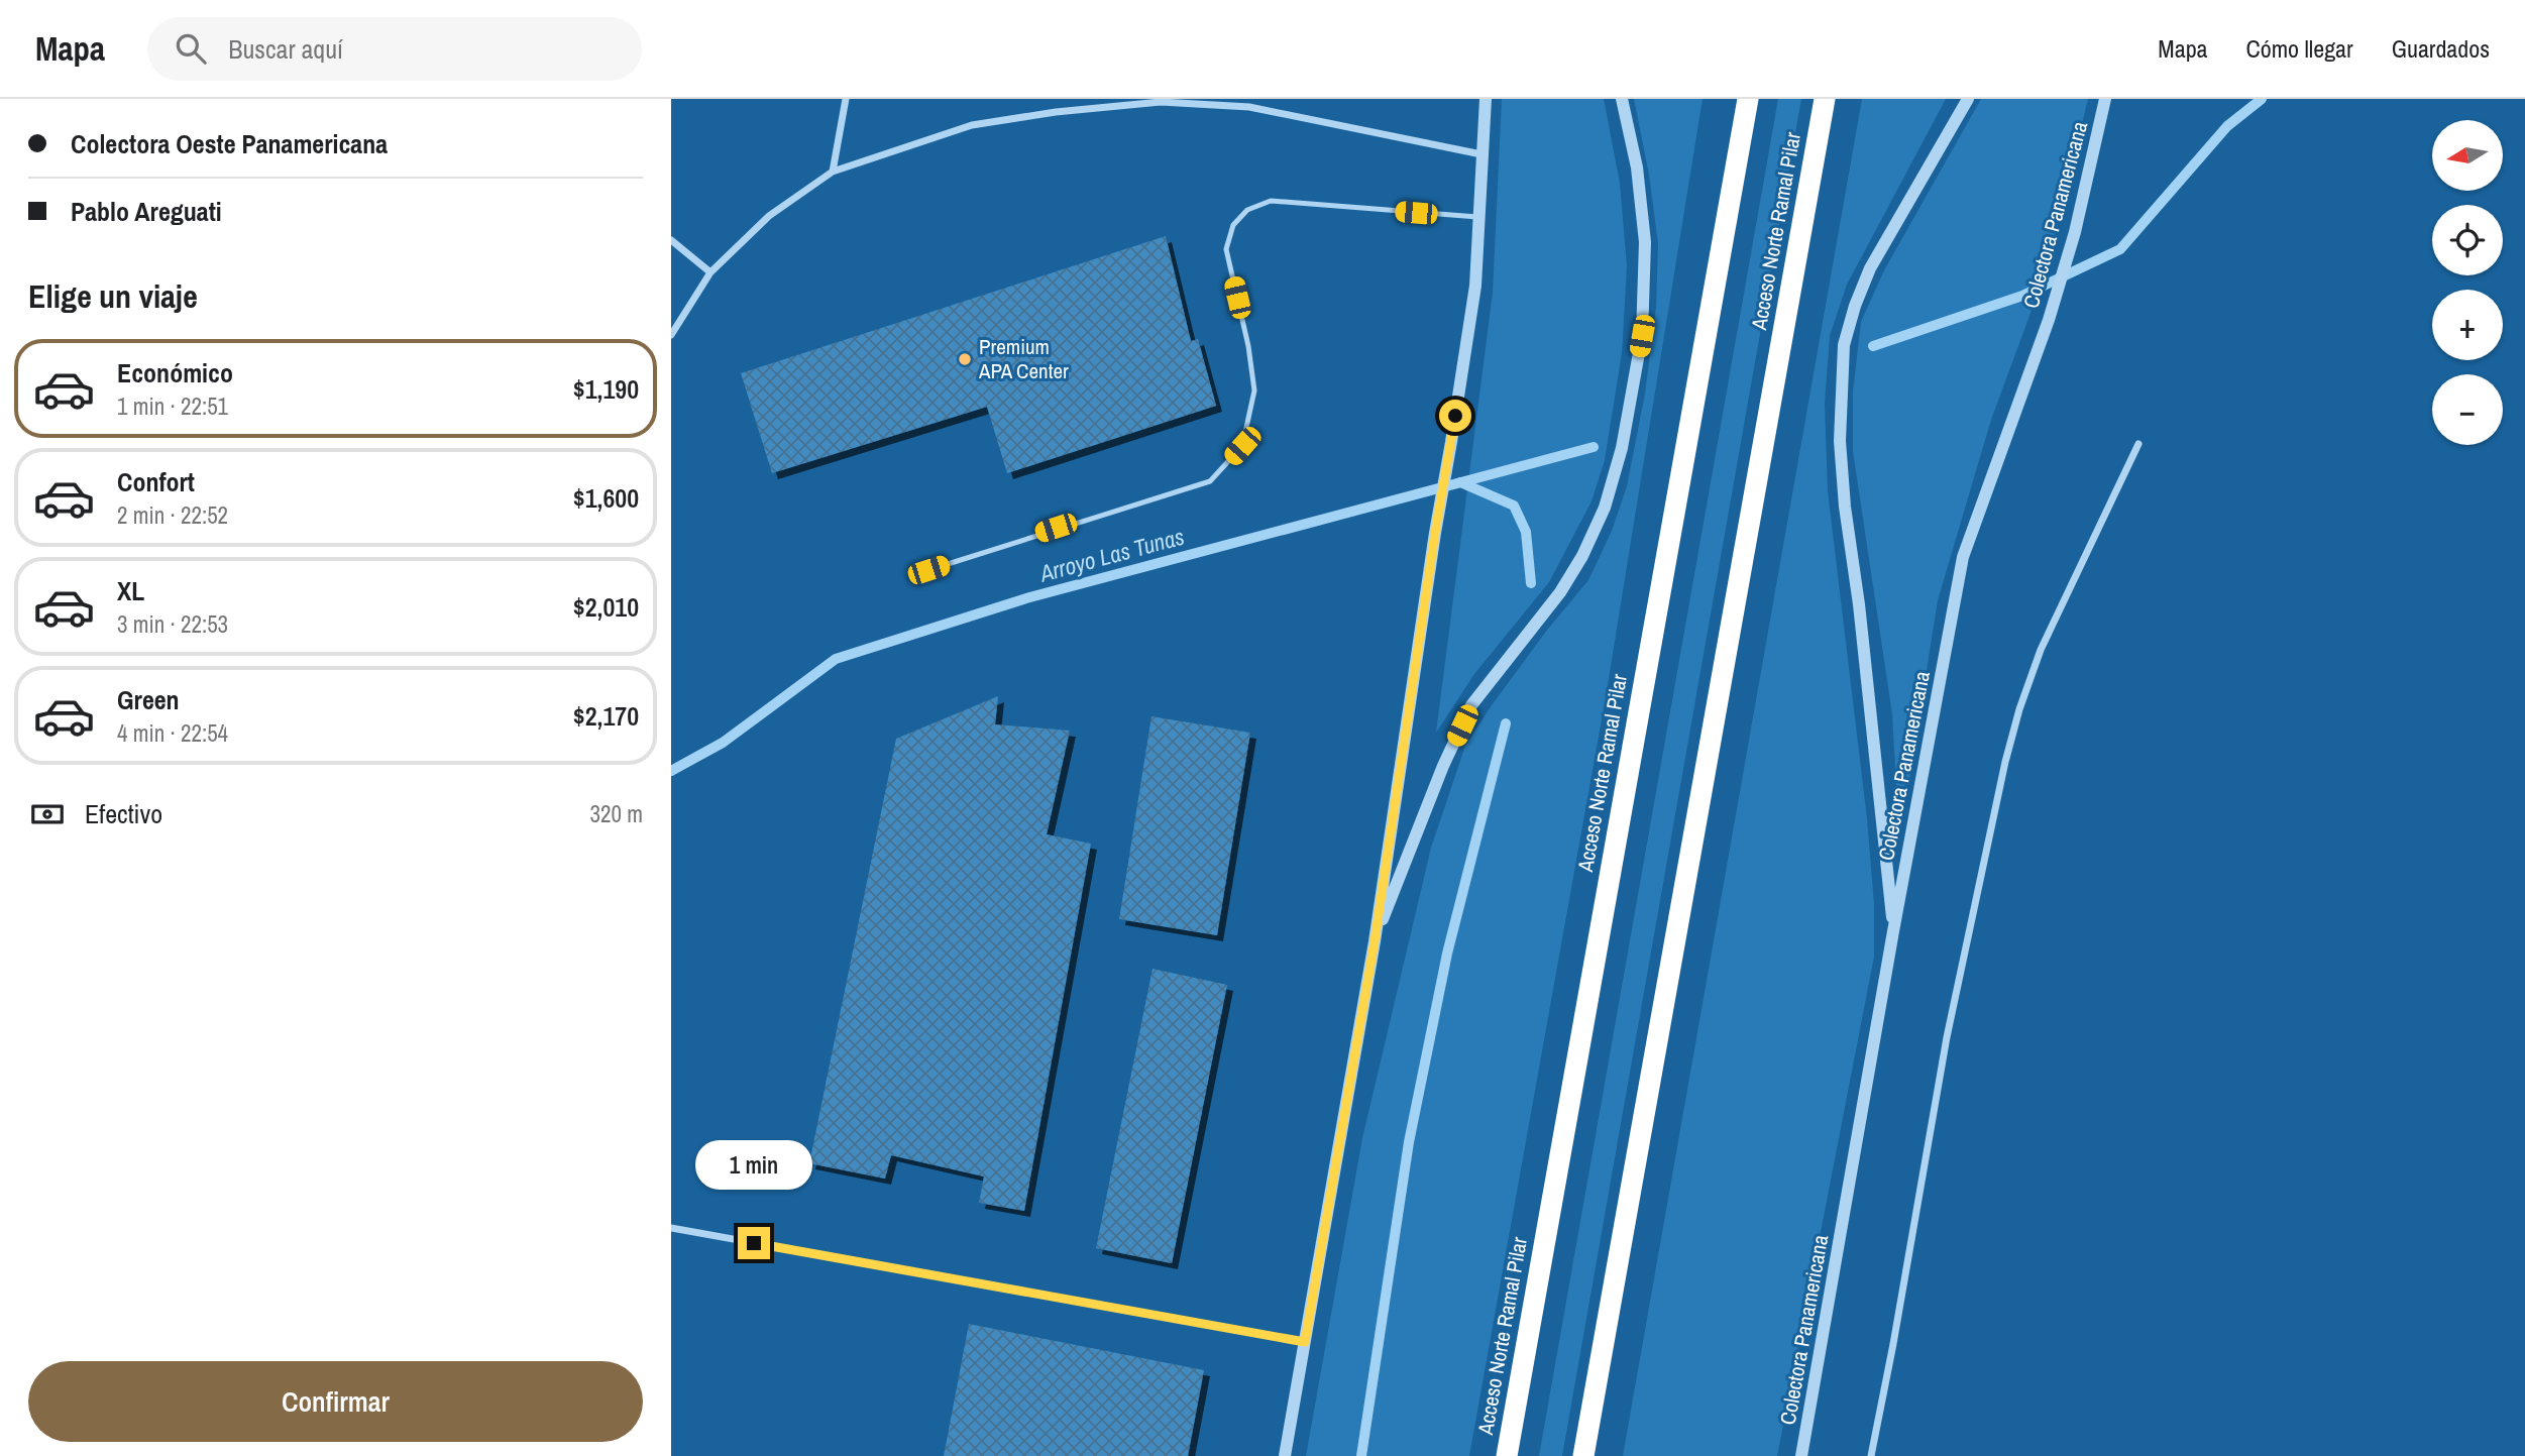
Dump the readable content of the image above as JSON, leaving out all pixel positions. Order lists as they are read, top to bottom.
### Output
{
  "streets": {
    "highway": ["Acceso Norte Ramal Pilar"],
    "street": ["Colectora Panamericana"]
  },
  "water": ["Arroyo Las Tunas"],
  "places": ["Premium APA Center"],
  "north": "left",
  "page": {
    "header": "Mapa",
    "search": "Buscar aquí",
    "nav": ["Mapa", "Cómo llegar", "Guardados"],
    "banner": ["Colectora Oeste Panamericana", "Pablo Areguati"],
    "map_buttons": ["+", "−"],
    "heading": "Elige un viaje",
    "list": [
      {
        "name": "Económico",
        "note": "1 min · 22:51",
        "value": "$1,190"
      },
      {
        "name": "Confort",
        "note": "2 min · 22:52",
        "value": "$1,600"
      },
      {
        "name": "XL",
        "note": "3 min · 22:53",
        "value": "$2,010"
      },
      {
        "name": "Green",
        "note": "4 min · 22:54",
        "value": "$2,170"
      }
    ],
    "pay": ["Efectivo", "320 m"],
    "bubble": "1 min",
    "buttons": "Confirmar"
  }
}
